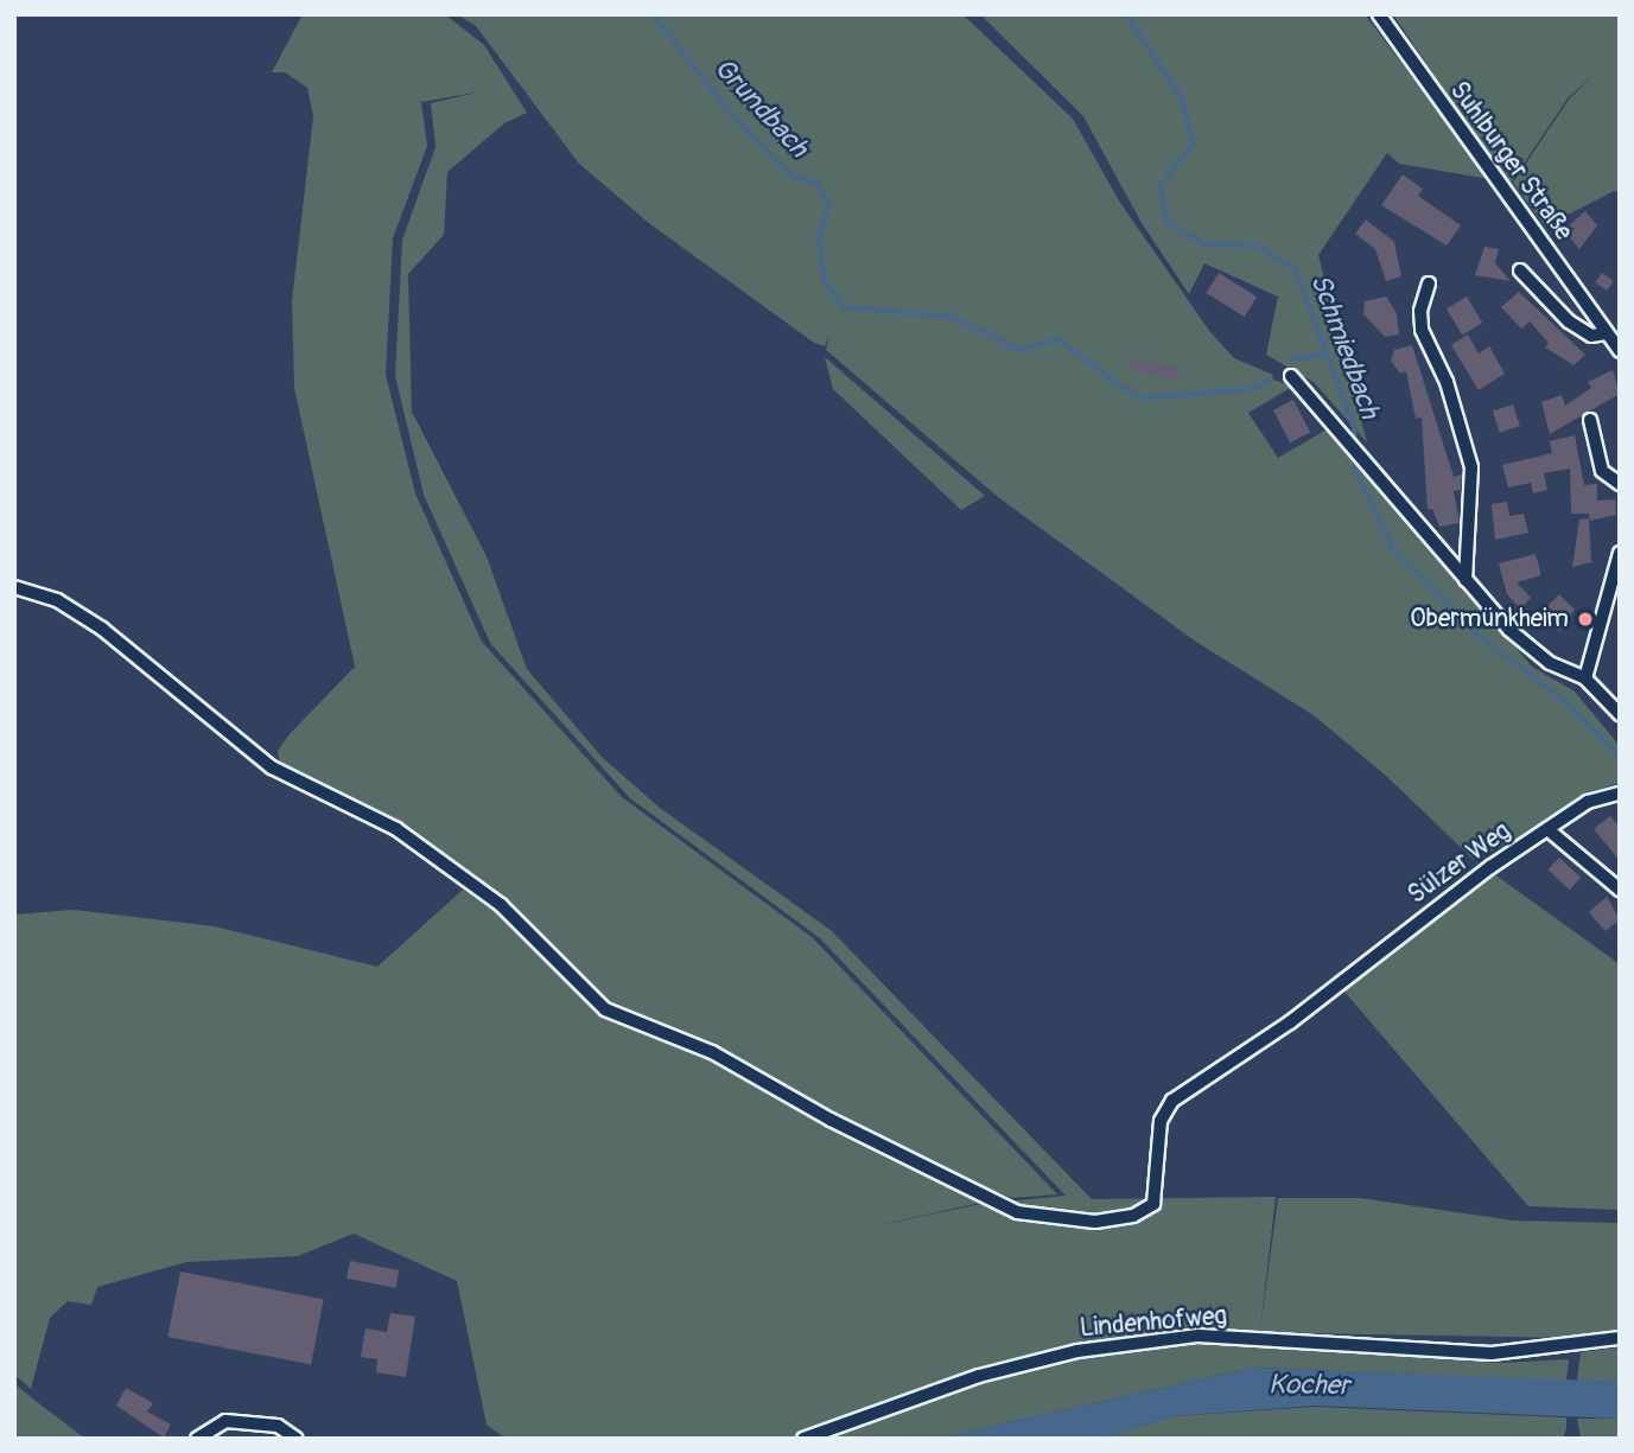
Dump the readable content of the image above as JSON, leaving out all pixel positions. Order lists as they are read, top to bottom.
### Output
{
  "streets": {
    "street": ["Suhlburger Straße", "Sülzer Weg", "Lindenhofweg"]
  },
  "water": ["Grundbach", "Schmiedbach", "Kocher"],
  "places": ["Obermünkheim"]
}
